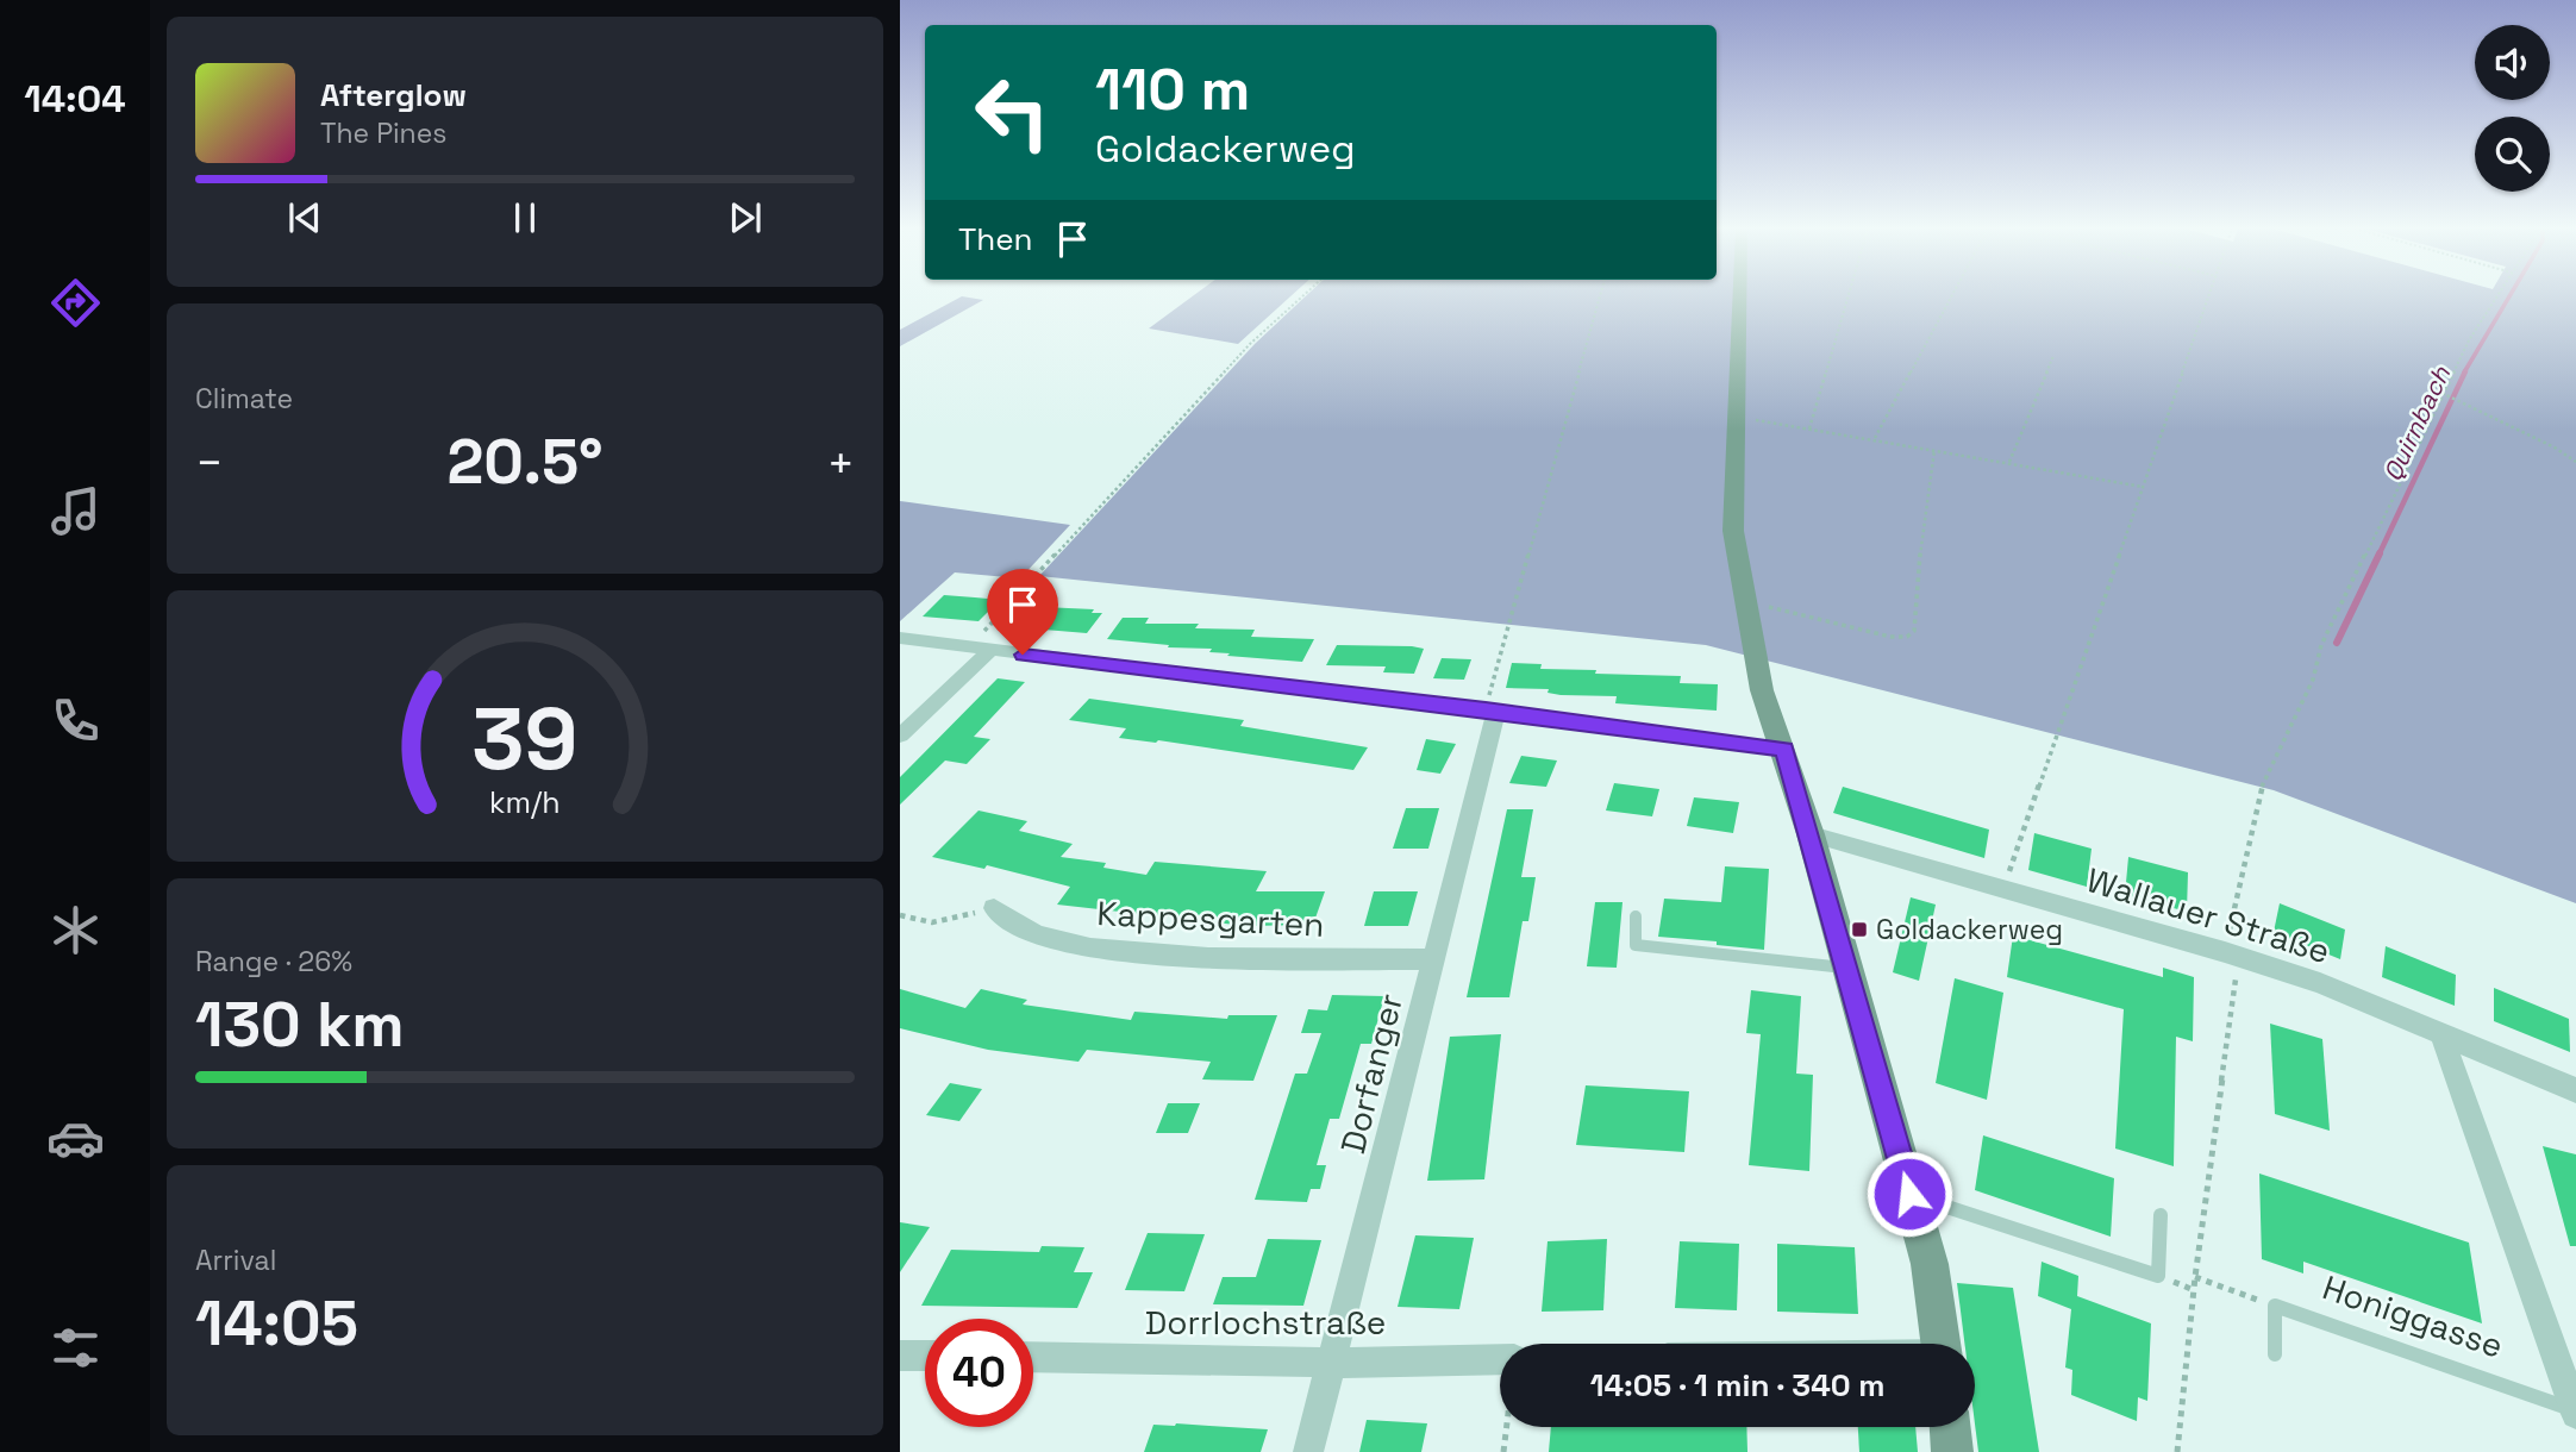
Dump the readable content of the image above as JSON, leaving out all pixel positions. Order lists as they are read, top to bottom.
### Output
{
  "streets": {
    "street": [
      "Wallauer Straße",
      "Kappesgarten",
      "Dorfanger",
      "Honiggasse",
      "Dorrlochstraße"
    ]
  },
  "crossings": [
    ["Wallauer Straße", "Honiggasse"],
    ["Kappesgarten", "Dorfanger"],
    ["Dorfanger", "Dorrlochstraße"]
  ],
  "water": ["Quirnbach"],
  "places": {
    "transit": ["Goldackerweg"]
  },
  "page": {
    "tabs": "14:04",
    "turn": ["110 m", "Goldackerweg"],
    "song": ["Afterglow", "The Pines"],
    "then": "Then",
    "tile": [
      "Climate",
      ["Range · 26%", "130 km"],
      ["Arrival", "14:05"]
    ],
    "heat": ["−", "20.5°", "+"],
    "limit": "40",
    "trip": "14:05 · 1 min · 340 m",
    "gauge": ["39", "km/h"]
  }
}
